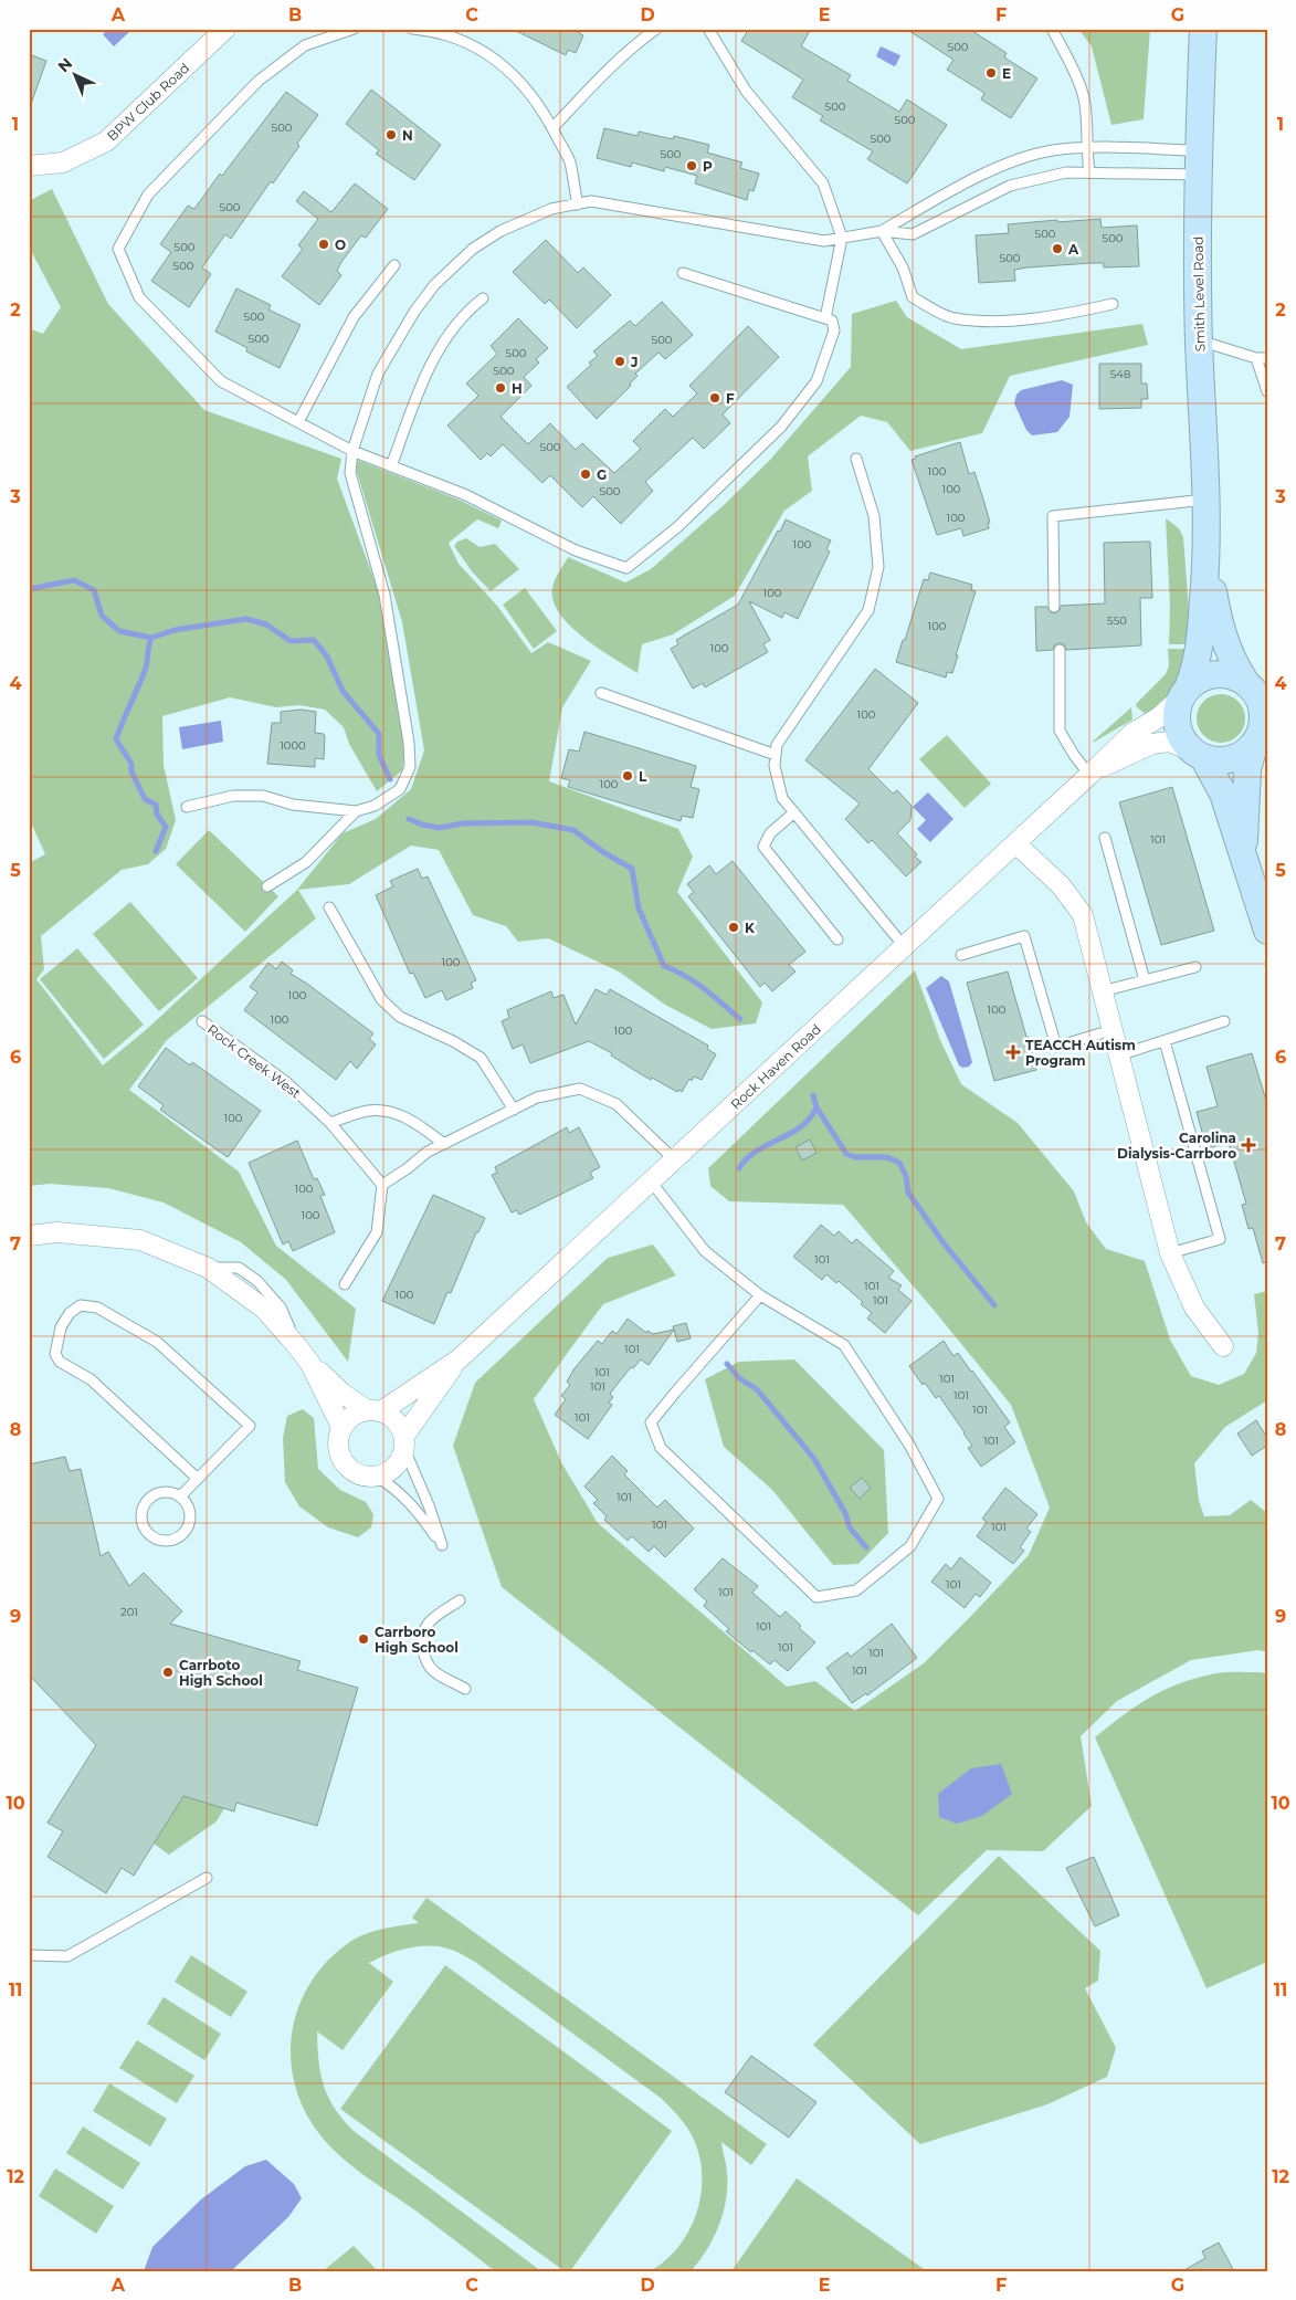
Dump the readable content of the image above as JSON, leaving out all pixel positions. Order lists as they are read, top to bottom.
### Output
{
  "streets": {
    "main road": ["Smith Level Road"],
    "street": ["BPW Club Road", "Rock Haven Road"],
    "lane": ["Rock Creek West"]
  },
  "crossings": [
    ["Smith Level Road", "Rock Haven Road"]
  ],
  "places": {
    "other": [
      "E",
      "N",
      "P",
      "O",
      "A",
      "J",
      "H",
      "F",
      "G",
      "L",
      "K",
      "Carrboro High School",
      "Carrboto High School"
    ],
    "health": ["TEACCH Autism Program", "Carolina Dialysis-Carrboro"]
  },
  "house_numbers": [
    "500",
    "500",
    "500",
    "500",
    "500",
    "500",
    "500",
    "500",
    "500",
    "500",
    "500",
    "500",
    "500",
    "500",
    "500",
    "500",
    "500",
    "548",
    "500",
    "100",
    "100",
    "500",
    "100",
    "100",
    "100",
    "550",
    "100",
    "100",
    "100",
    "1000",
    "100",
    "101",
    "100",
    "100",
    "100",
    "100",
    "100",
    "100",
    "100",
    "100",
    "101",
    "101",
    "100",
    "101",
    "101",
    "101",
    "101",
    "101",
    "101",
    "101",
    "101",
    "101",
    "101",
    "101",
    "101",
    "101",
    "101",
    "201",
    "101",
    "101",
    "101",
    "101"
  ],
  "north": "top left",
  "grid": {
    "columns": [
      "A",
      "B",
      "C",
      "D",
      "E",
      "F",
      "G"
    ],
    "rows": [
      "1",
      "2",
      "3",
      "4",
      "5",
      "6",
      "7",
      "8",
      "9",
      "10",
      "11",
      "12"
    ]
  }
}
